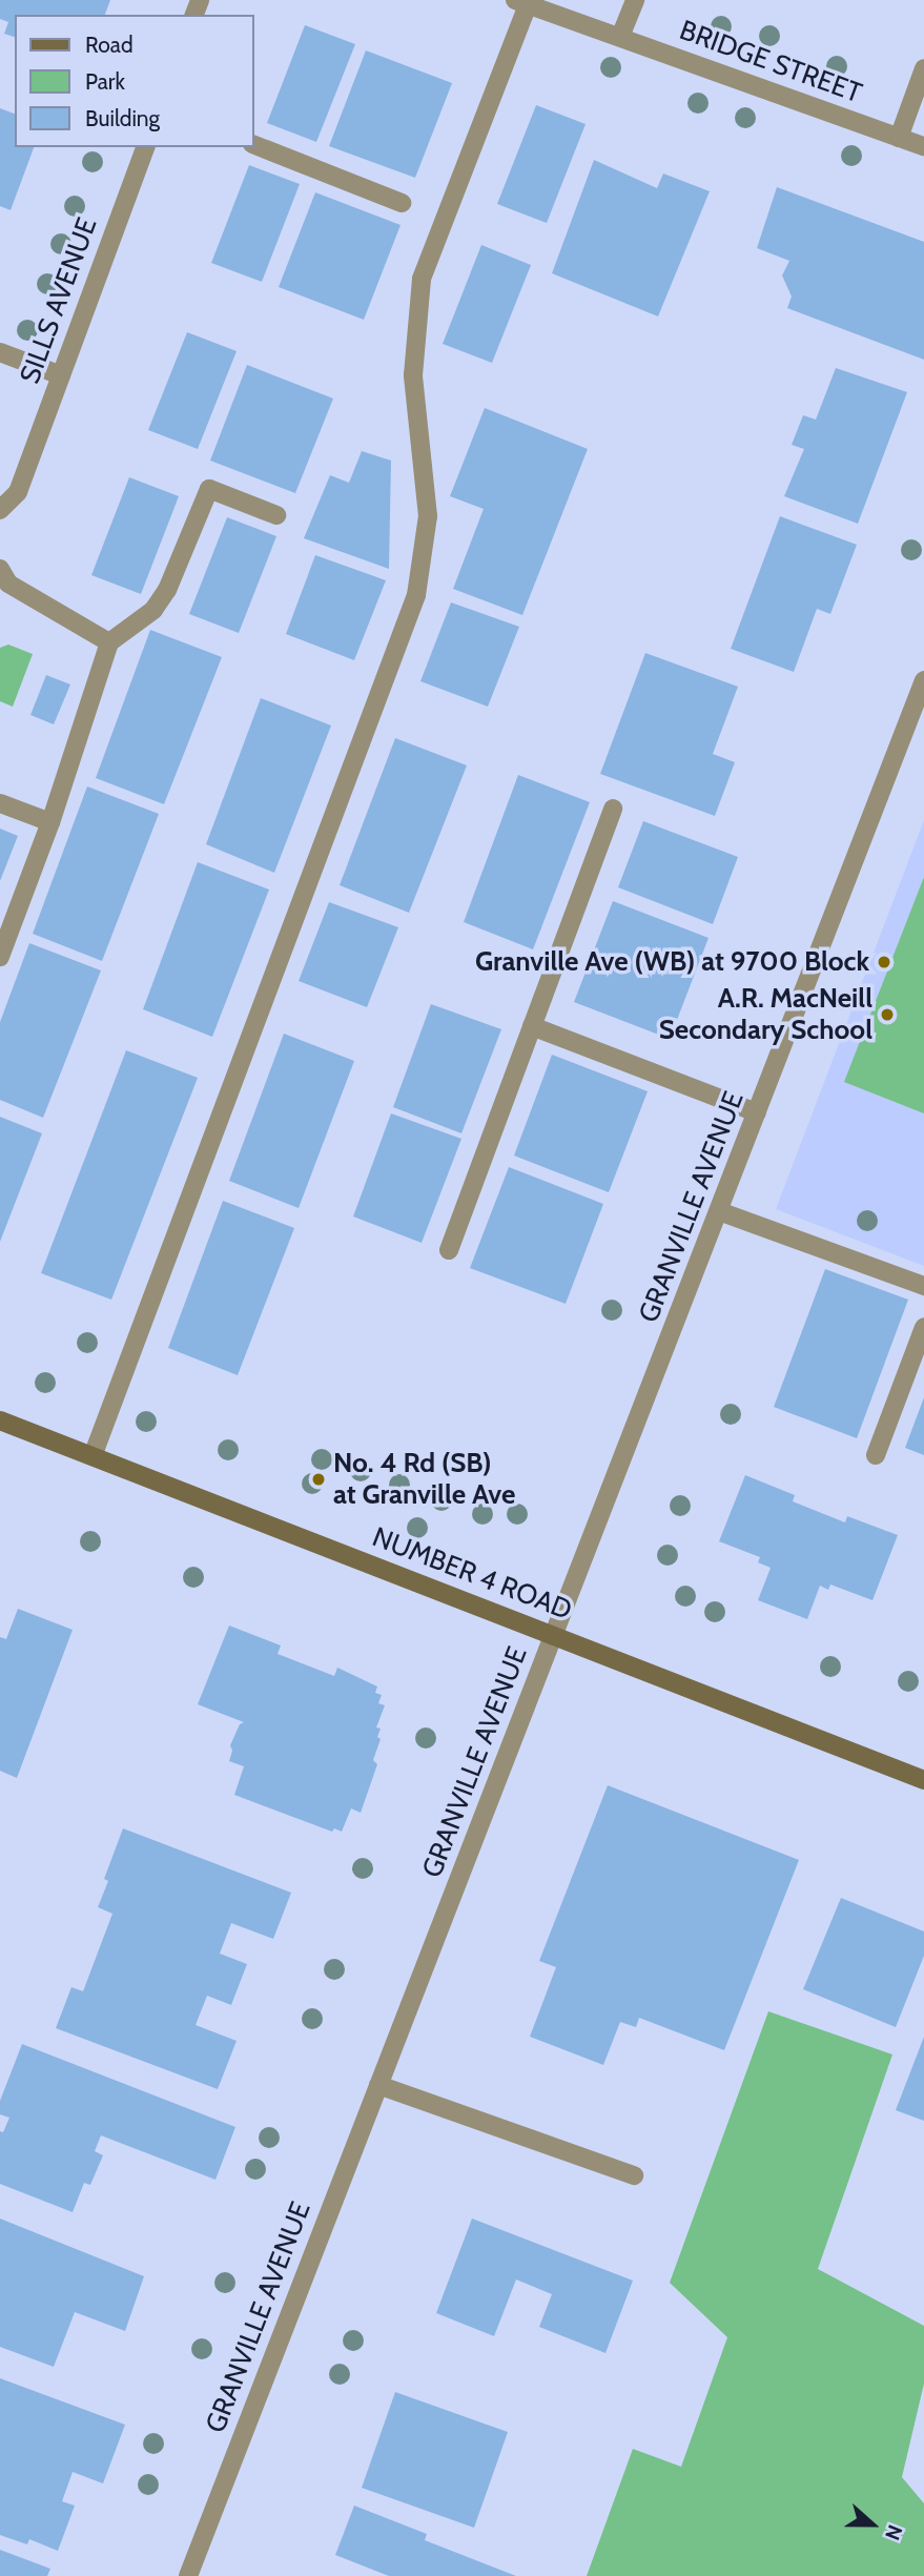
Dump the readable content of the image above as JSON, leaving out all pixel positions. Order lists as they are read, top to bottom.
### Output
{
  "streets": {
    "main road": ["NUMBER 4 ROAD"],
    "street": ["BRIDGE STREET", "SILLS AVENUE", "GRANVILLE AVENUE"]
  },
  "crossings": [
    ["GRANVILLE AVENUE", "NUMBER 4 ROAD"]
  ],
  "places": ["Granville Ave (WB) at 9700 Block", "A.R. MacNeill Secondary School", "No. 4 Rd (SB) at Granville Ave"],
  "legend": ["Road", "Park", "Building"],
  "north": "right"
}
